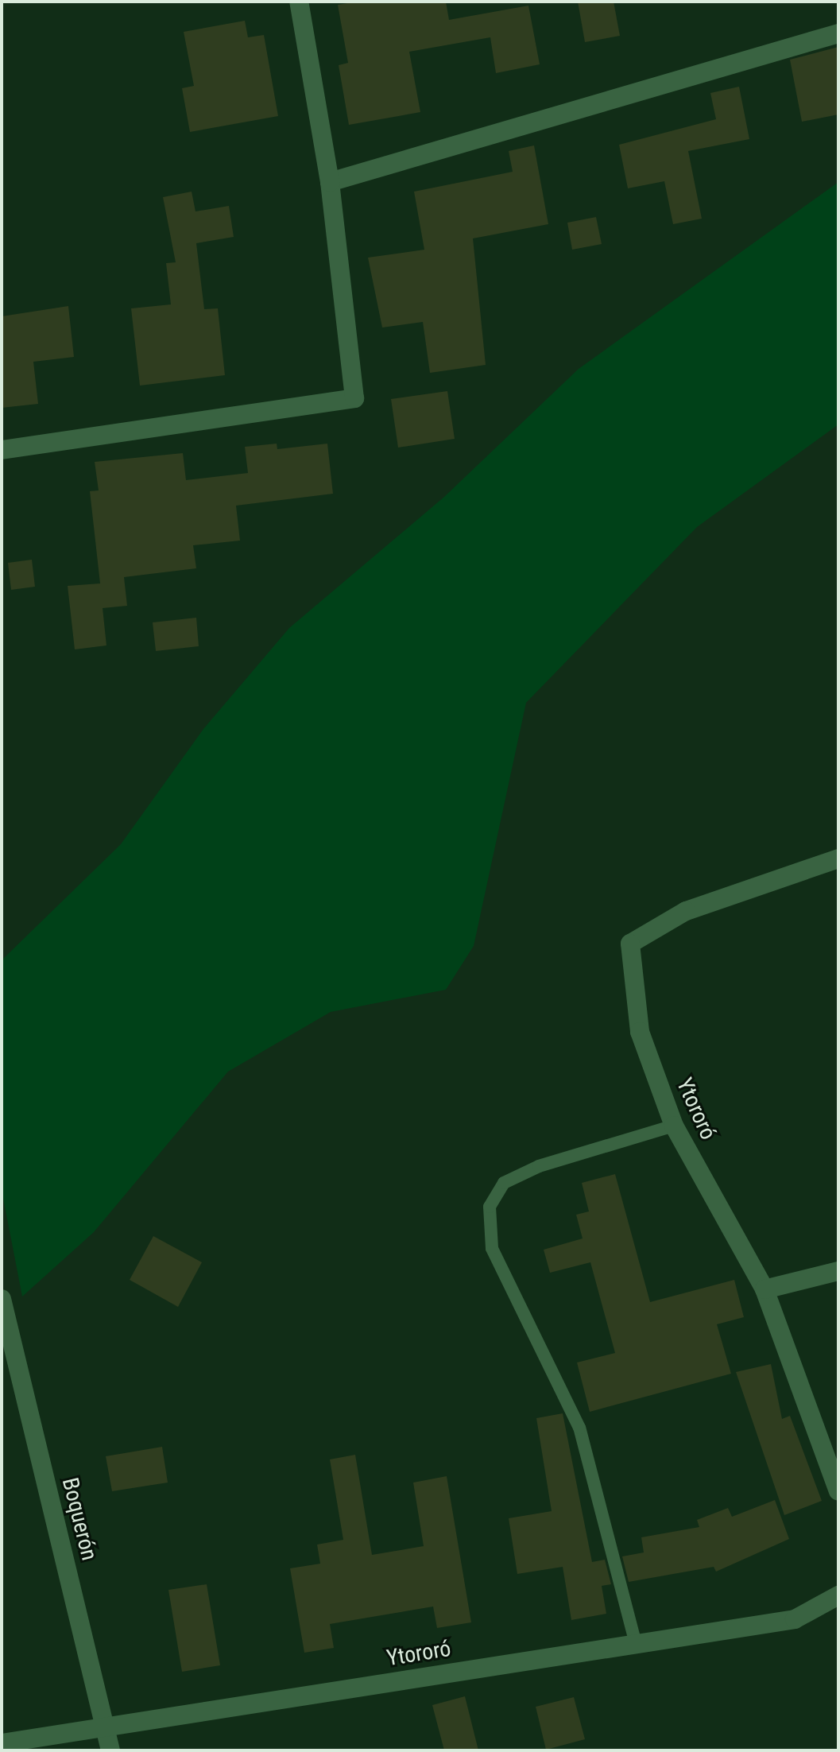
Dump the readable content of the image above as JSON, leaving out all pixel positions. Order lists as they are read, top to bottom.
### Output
{
  "streets": {
    "street": ["Ytororó", "Boquerón"]
  },
  "crossings": [
    ["Ytororó", "Boquerón"]
  ]
}
